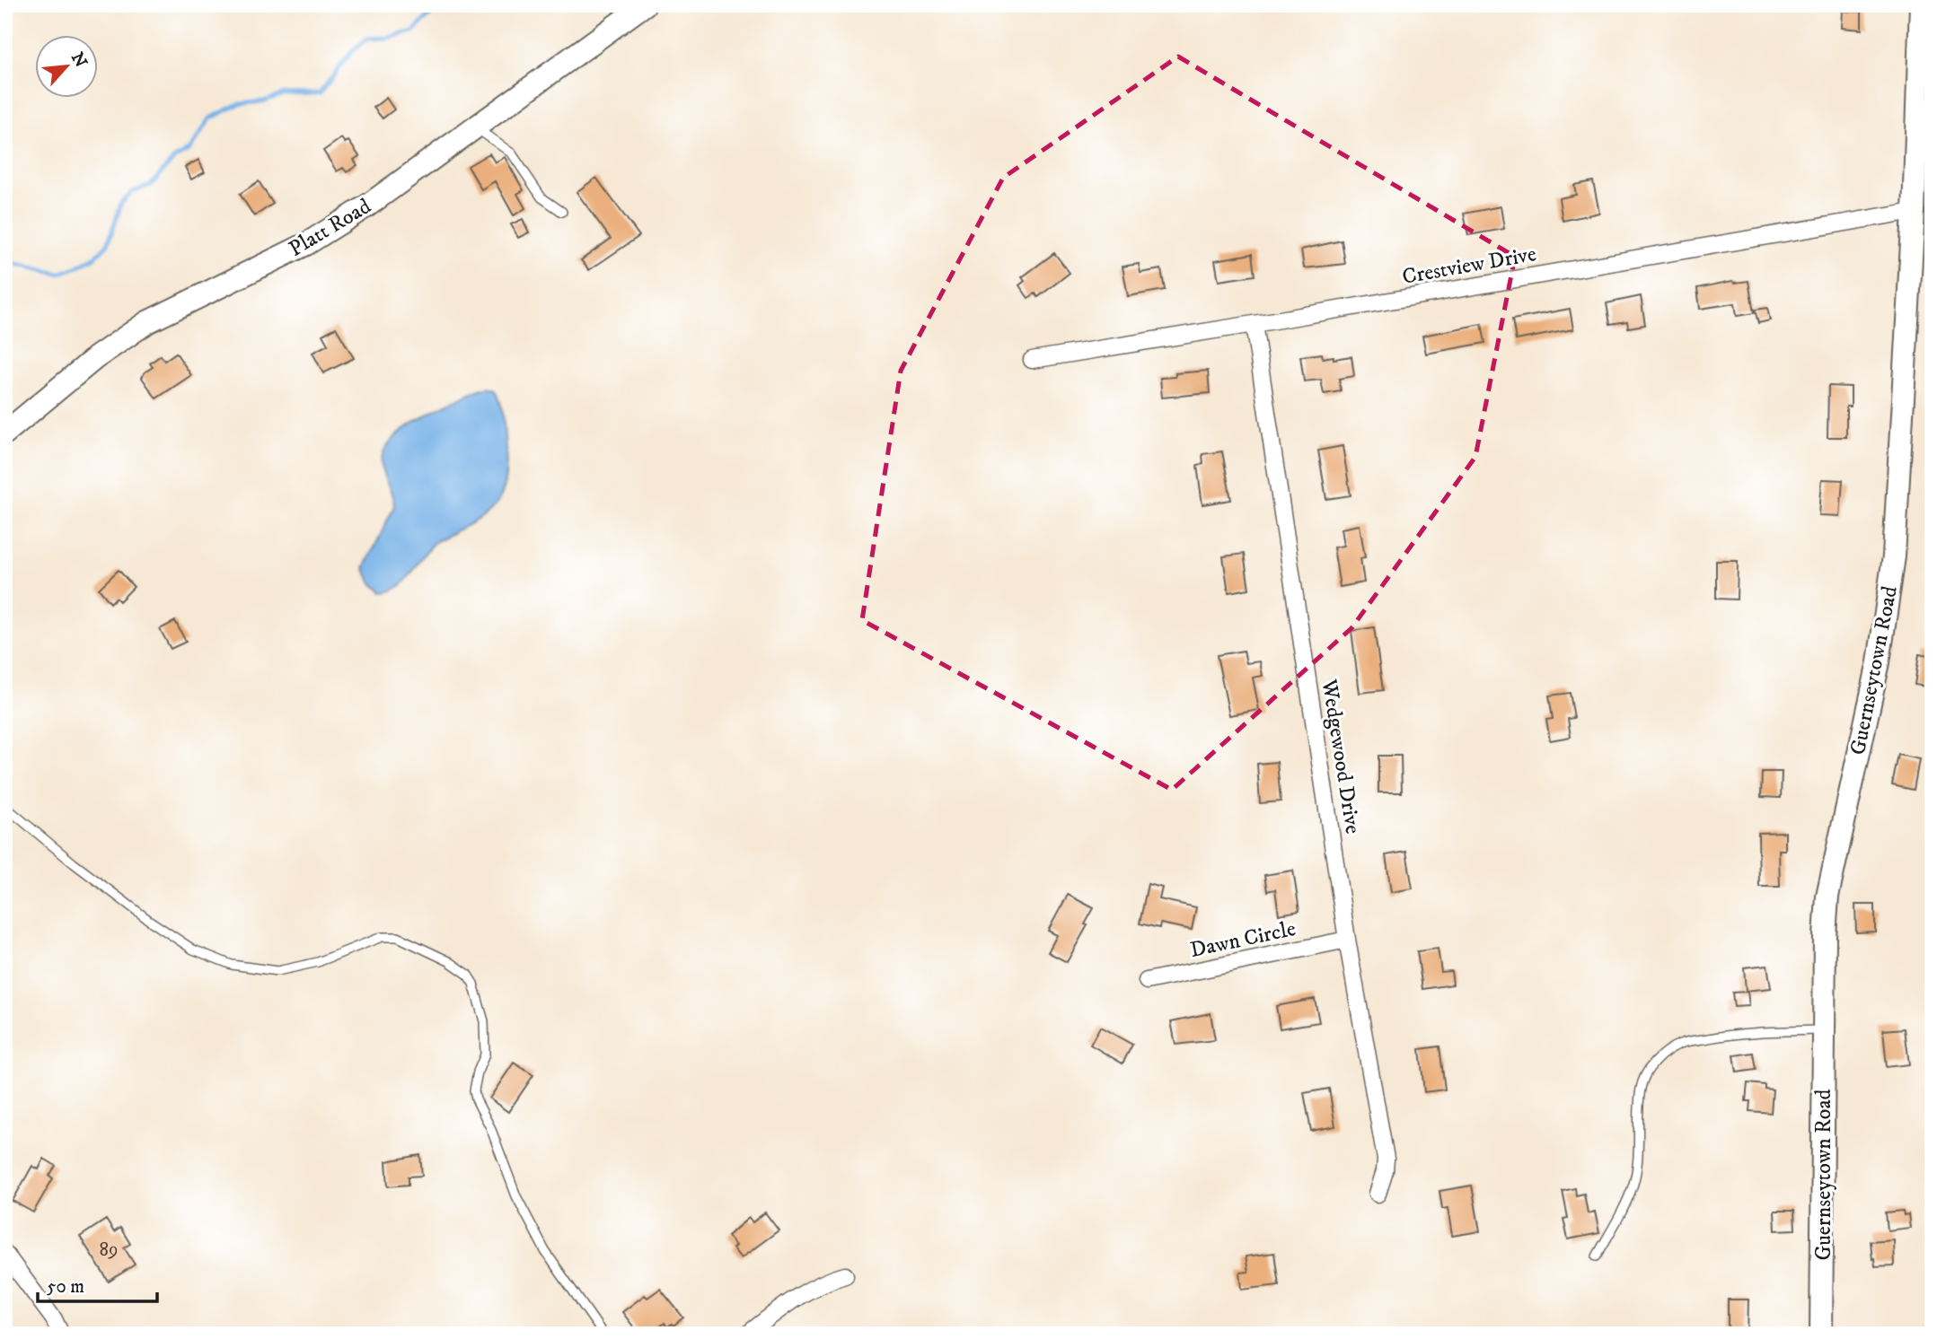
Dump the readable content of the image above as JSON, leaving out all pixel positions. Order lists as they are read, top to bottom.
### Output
{
  "streets": {
    "street": [
      "Platt Road",
      "Crestview Drive",
      "Guernseytown Road",
      "Wedgewood Drive",
      "Dawn Circle"
    ]
  },
  "crossings": [
    ["Crestview Drive", "Guernseytown Road"],
    ["Crestview Drive", "Wedgewood Drive"],
    ["Wedgewood Drive", "Dawn Circle"]
  ],
  "house_numbers": ["89"],
  "scale_bar": "50 m",
  "north": "top right"
}
